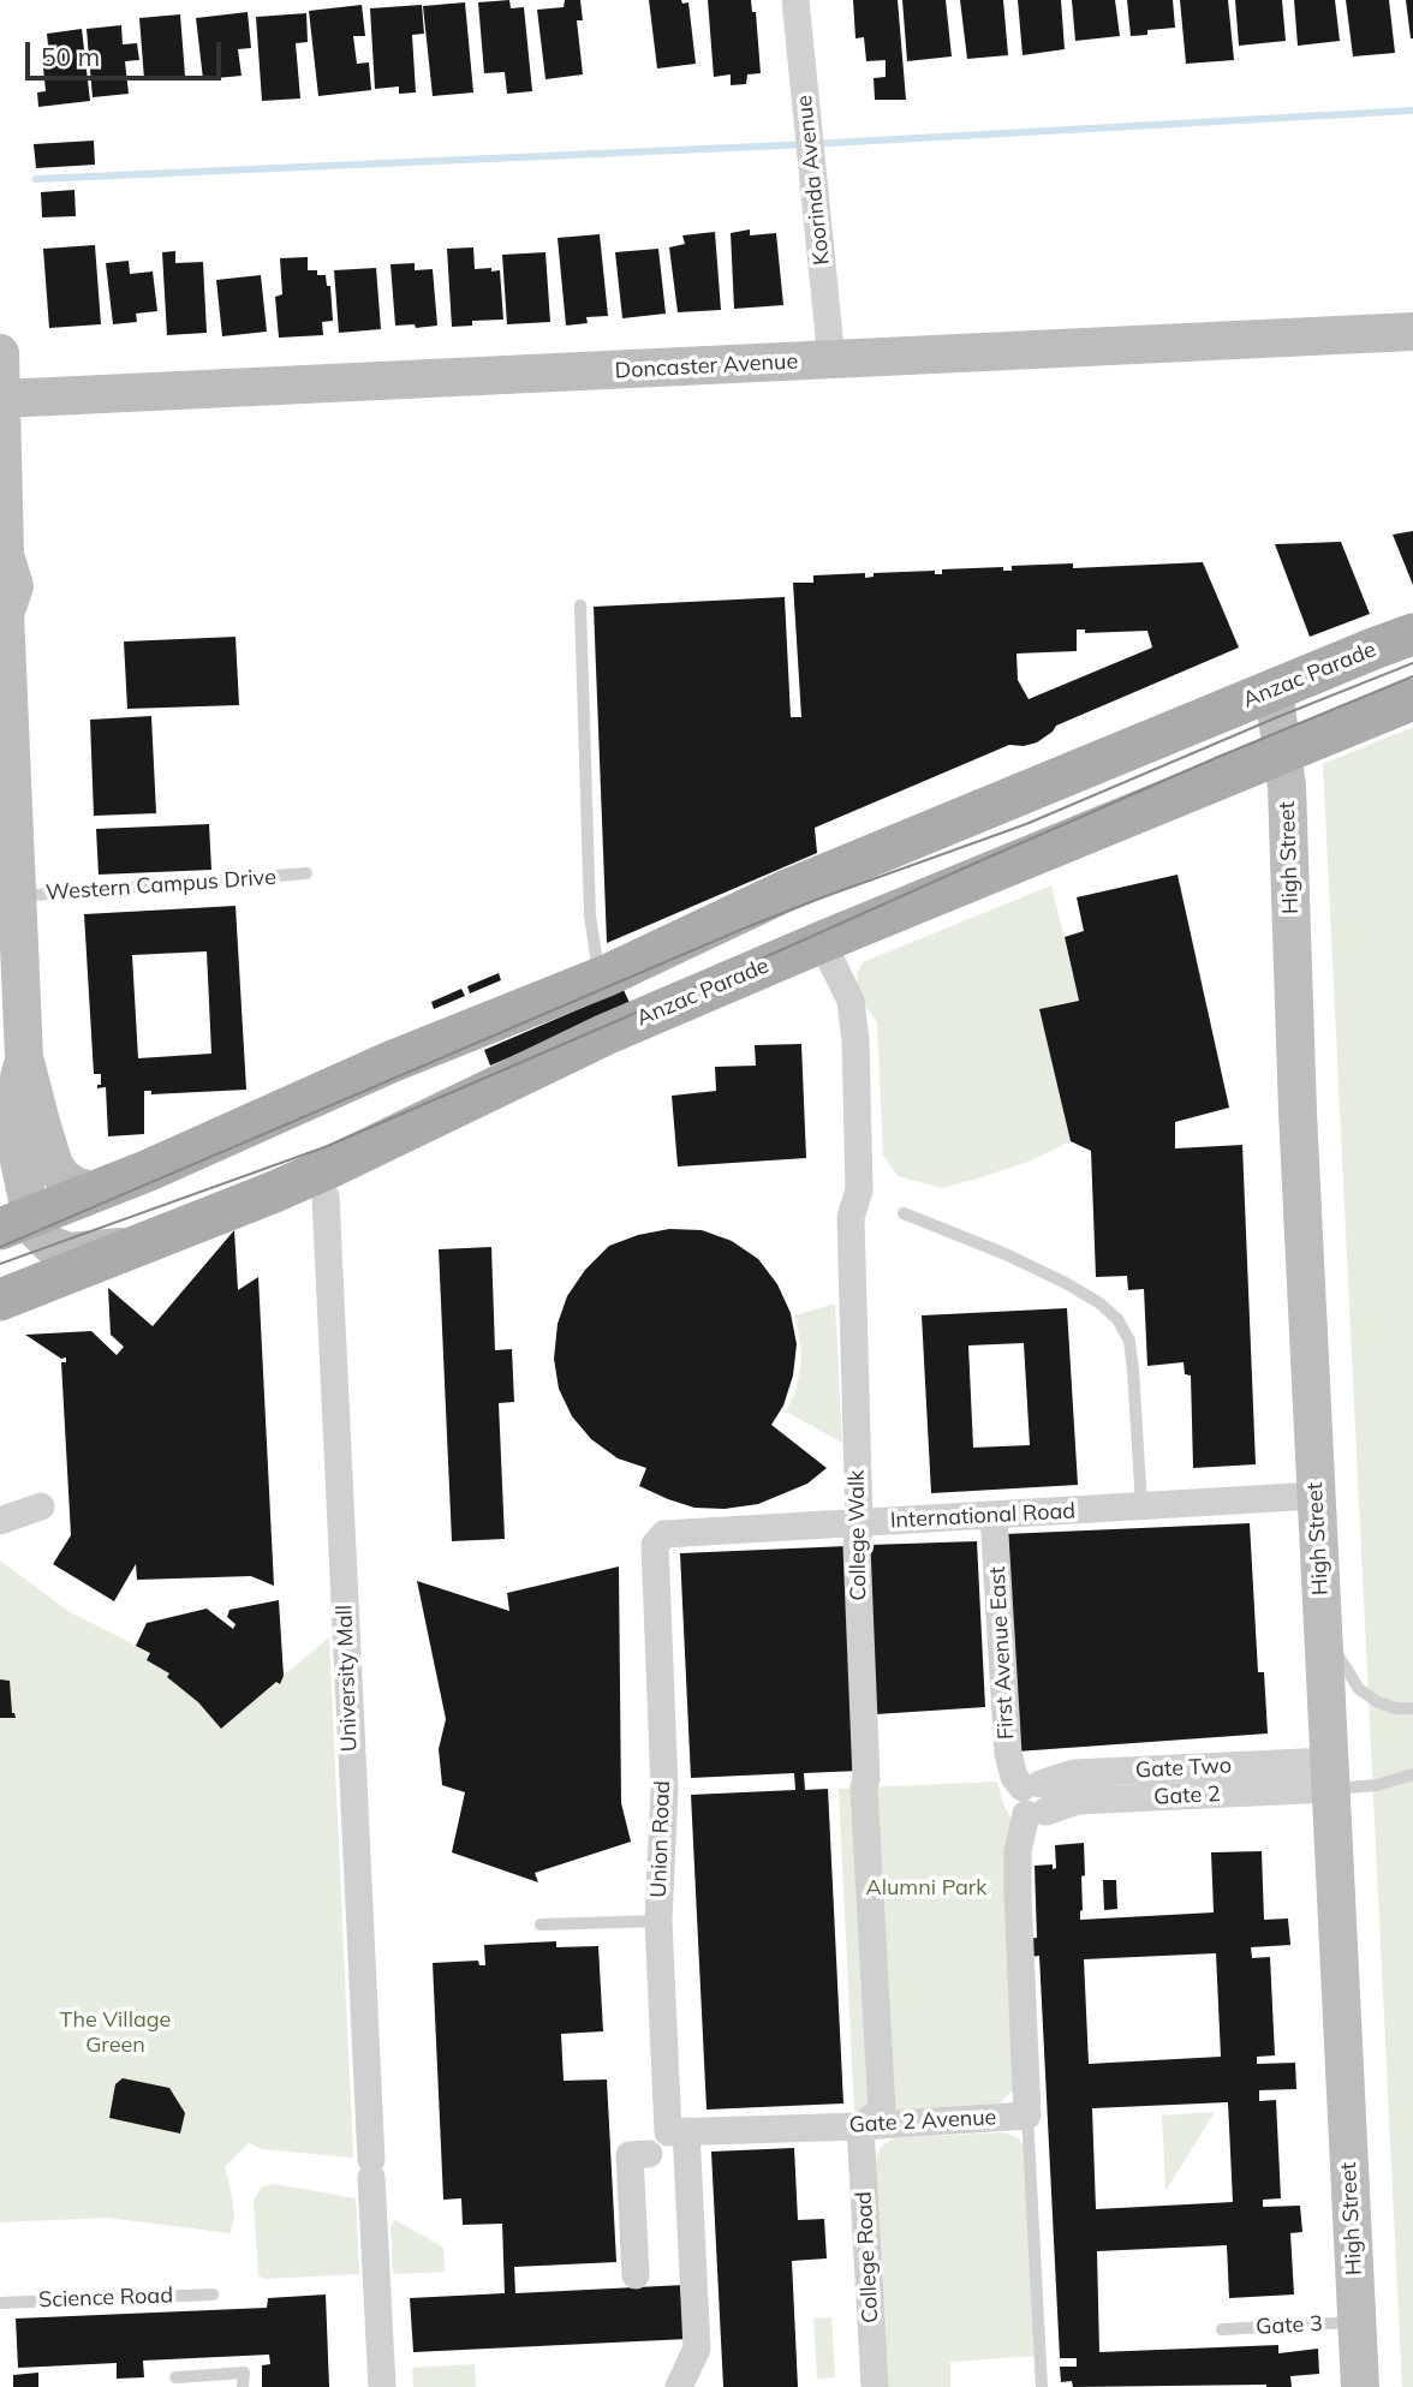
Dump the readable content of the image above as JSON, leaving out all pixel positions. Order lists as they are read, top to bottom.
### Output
{
  "streets": {
    "main road": ["Anzac Parade"],
    "street": [
      "Koorinda Avenue",
      "Doncaster Avenue",
      "High Street",
      "International Road",
      "College Walk",
      "First Avenue East",
      "University Mall",
      "Gate Two",
      "Gate 2",
      "Union Road",
      "Gate 2 Avenue",
      "College Road"
    ],
    "lane": ["Western Campus Drive", "Science Road", "Gate 3"]
  },
  "crossings": [
    ["Koorinda Avenue", "Doncaster Avenue"],
    ["Anzac Parade", "High Street"],
    ["Anzac Parade", "College Walk"],
    ["High Street", "International Road"],
    ["High Street", "Gate Two"],
    ["High Street", "Gate 2"],
    ["High Street", "Gate 3"],
    ["International Road", "College Walk"],
    ["International Road", "First Avenue East"],
    ["International Road", "Union Road"],
    ["College Walk", "Gate 2 Avenue"],
    ["College Walk", "College Road"],
    ["First Avenue East", "Gate Two"],
    ["Gate Two", "Gate 2"],
    ["Gate 2", "Gate 2 Avenue"],
    ["Union Road", "Gate 2 Avenue"],
    ["Gate 2 Avenue", "College Road"]
  ],
  "parks": ["Alumni Park", "The Village Green"],
  "scale_bar": "50 m"
}
